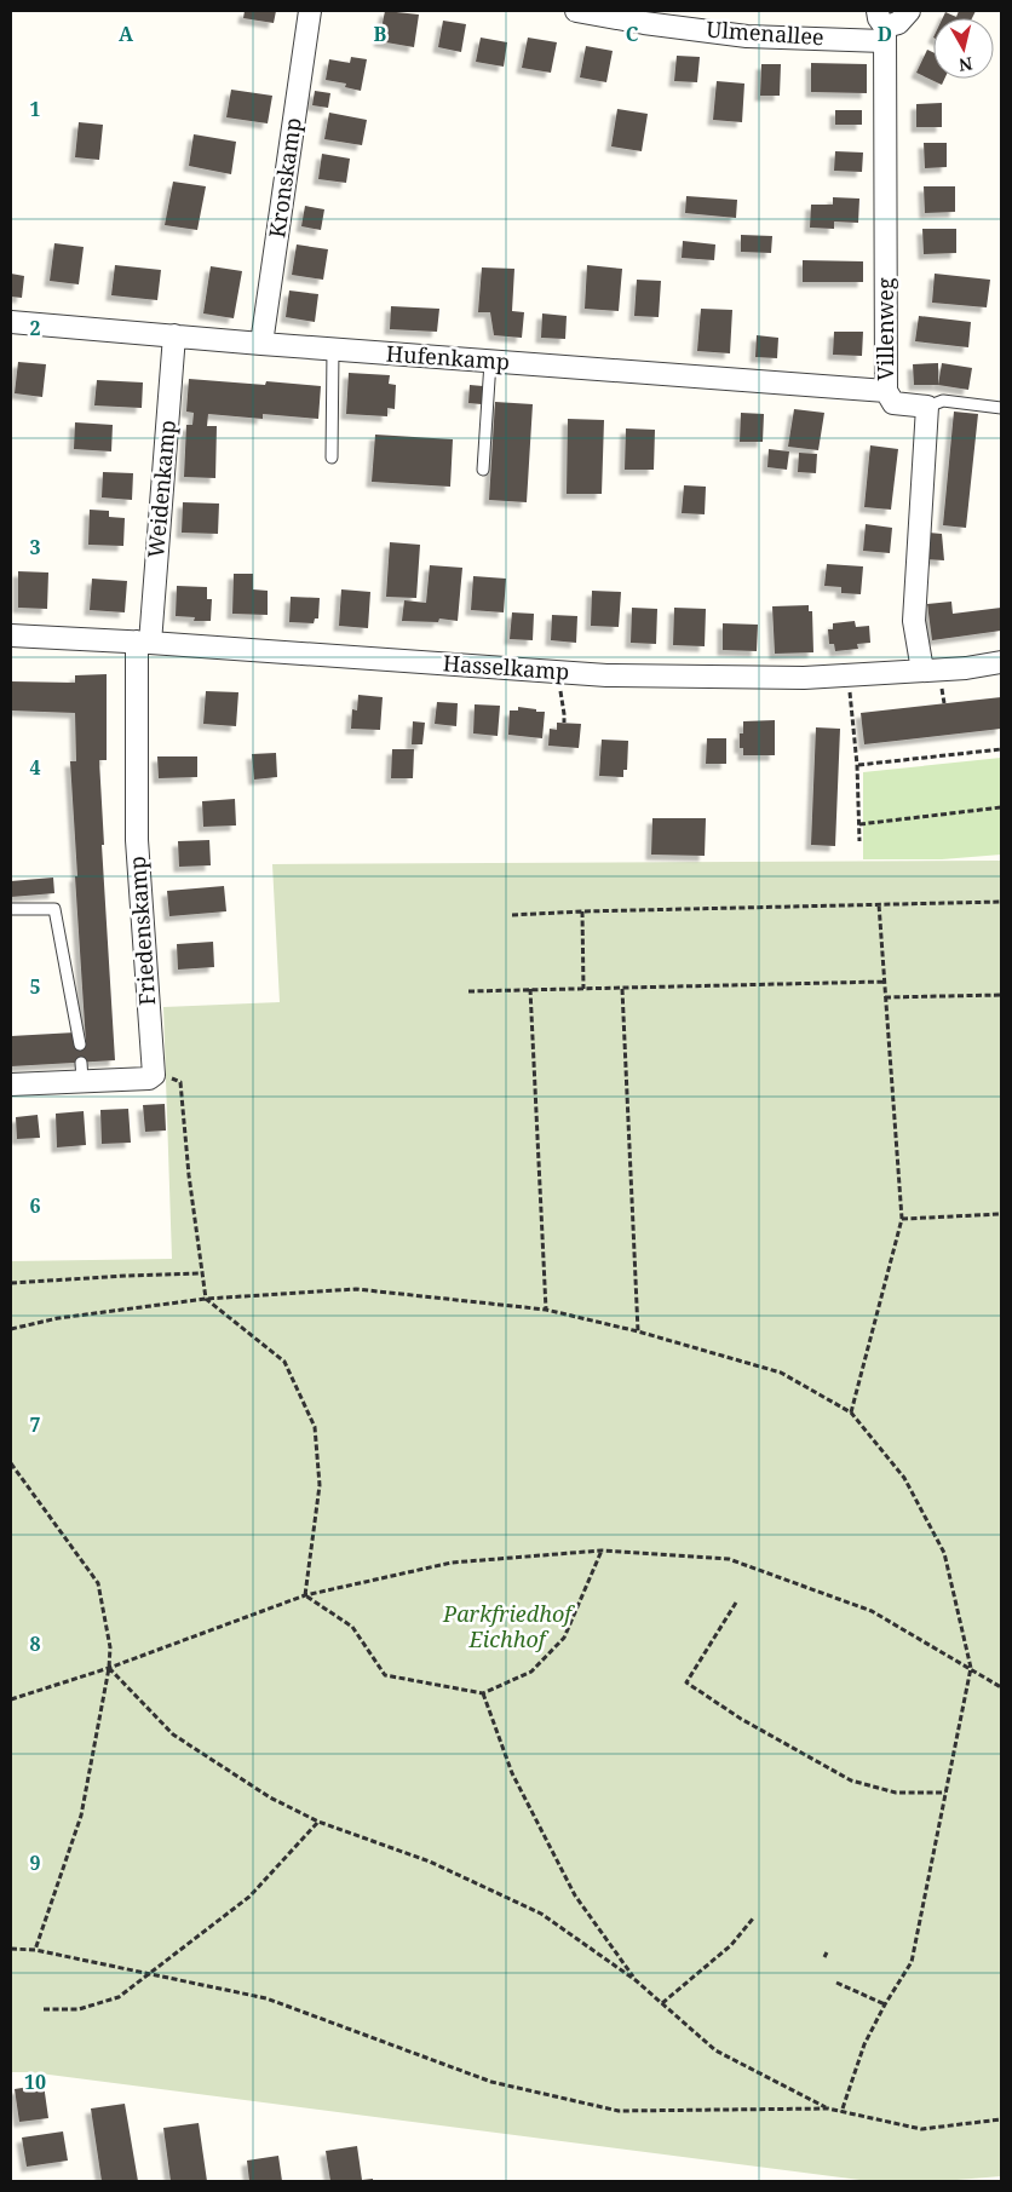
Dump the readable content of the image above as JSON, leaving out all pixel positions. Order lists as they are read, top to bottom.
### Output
{
  "streets": {
    "street": [
      "Ulmenallee",
      "Kronskamp",
      "Villenweg",
      "Hufenkamp",
      "Weidenkamp",
      "Hasselkamp",
      "Friedenskamp"
    ]
  },
  "crossings": [
    ["Ulmenallee", "Villenweg"],
    ["Kronskamp", "Hufenkamp"],
    ["Villenweg", "Hufenkamp"],
    ["Hufenkamp", "Weidenkamp"],
    ["Weidenkamp", "Hasselkamp"],
    ["Weidenkamp", "Friedenskamp"],
    ["Hasselkamp", "Friedenskamp"]
  ],
  "parks": ["Parkfriedhof Eichhof"],
  "north": "bottom",
  "grid": {
    "columns": [
      "A",
      "B",
      "C",
      "D"
    ],
    "rows": [
      "1",
      "2",
      "3",
      "4",
      "5",
      "6",
      "7",
      "8",
      "9",
      "10"
    ]
  }
}
